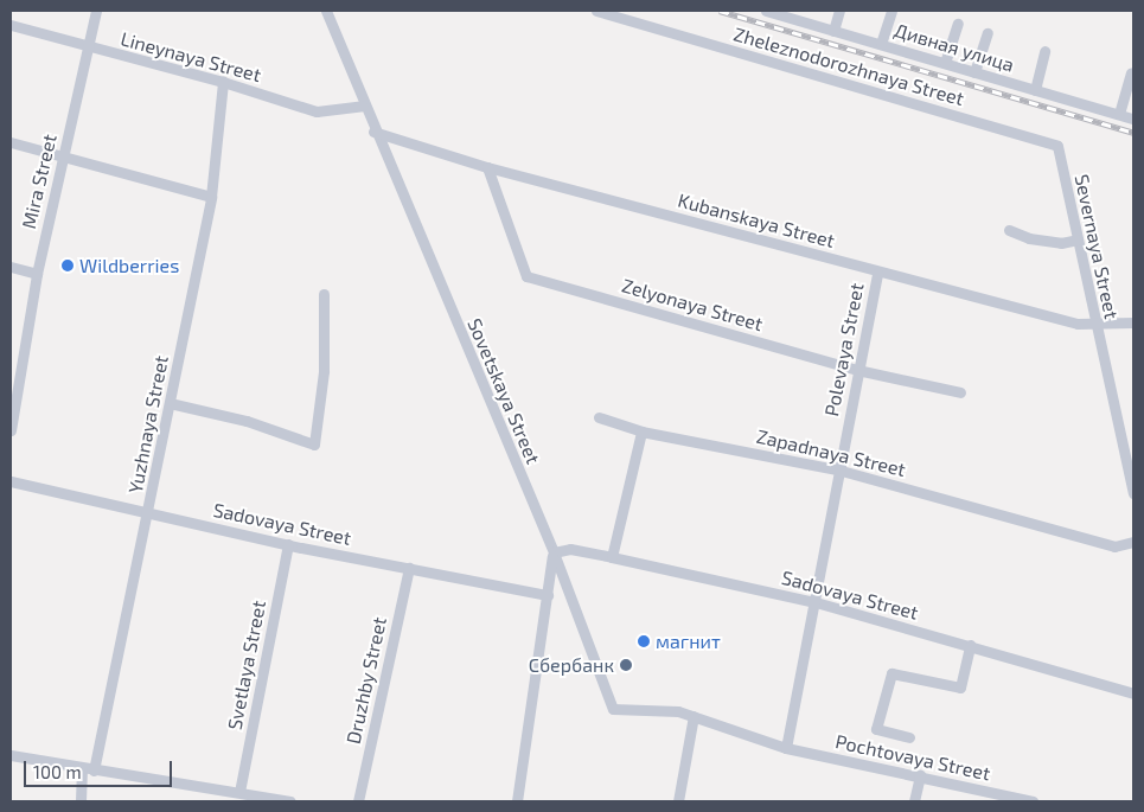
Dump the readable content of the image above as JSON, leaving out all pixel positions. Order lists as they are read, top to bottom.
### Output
{
  "streets": {
    "street": [
      "Дивная улица",
      "Lineynaya Street",
      "Zheleznodorozhnaya Street",
      "Mira Street",
      "Kubanskaya Street",
      "Severnaya Street",
      "Zelyonaya Street",
      "Polevaya Street",
      "Sovetskaya Street",
      "Yuzhnaya Street",
      "Zapadnaya Street",
      "Sadovaya Street",
      "Svetlaya Street",
      "Druzhby Street",
      "Pochtovaya Street"
    ]
  },
  "crossings": [
    ["Lineynaya Street", "Mira Street"],
    ["Lineynaya Street", "Sovetskaya Street"],
    ["Lineynaya Street", "Yuzhnaya Street"],
    ["Zheleznodorozhnaya Street", "Severnaya Street"],
    ["Kubanskaya Street", "Severnaya Street"],
    ["Kubanskaya Street", "Zelyonaya Street"],
    ["Kubanskaya Street", "Polevaya Street"],
    ["Kubanskaya Street", "Sovetskaya Street"],
    ["Zelyonaya Street", "Polevaya Street"],
    ["Polevaya Street", "Zapadnaya Street"],
    ["Polevaya Street", "Sadovaya Street"],
    ["Polevaya Street", "Pochtovaya Street"],
    ["Sovetskaya Street", "Sadovaya Street"],
    ["Sovetskaya Street", "Pochtovaya Street"],
    ["Yuzhnaya Street", "Sadovaya Street"],
    ["Sadovaya Street", "Svetlaya Street"],
    ["Sadovaya Street", "Druzhby Street"]
  ],
  "places": ["Wildberries", "магнит", "Сбербанк"],
  "scale_bar": "100 m"
}
